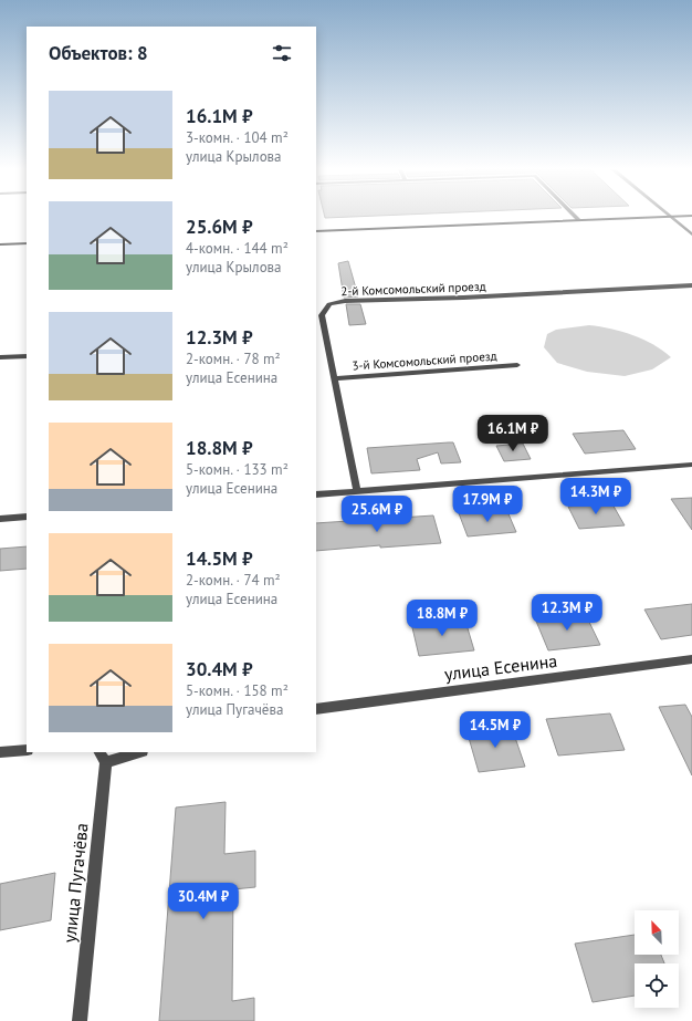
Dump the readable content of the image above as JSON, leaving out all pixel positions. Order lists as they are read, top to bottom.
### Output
{
  "streets": {
    "street": [
      "2-й Комсомольский проезд",
      "3-й Комсомольский проезд",
      "улица Есенина",
      "улица Пугачёва"
    ]
  },
  "crossings": [
    ["2-й Комсомольский проезд", "3-й Комсомольский проезд"]
  ],
  "north": "top left",
  "page": {
    "heading": "Объектов: 8",
    "list": [
      {
        "name": "16.1M ₽",
        "note": "3-комн. · 104 m² · улица Крылова"
      },
      {
        "name": "25.6M ₽",
        "note": "4-комн. · 144 m² · улица Крылова"
      },
      {
        "name": "12.3M ₽",
        "note": "2-комн. · 78 m² · улица Есенина"
      },
      {
        "name": "18.8M ₽",
        "note": "5-комн. · 133 m² · улица Есенина"
      },
      {
        "name": "14.5M ₽",
        "note": "2-комн. · 74 m² · улица Есенина"
      },
      {
        "name": "30.4M ₽",
        "note": "5-комн. · 158 m² · улица Пугачёва"
      }
    ],
    "price": [
      "16.1M ₽",
      "14.3M ₽",
      "17.9M ₽",
      "25.6M ₽",
      "12.3M ₽",
      "18.8M ₽",
      "14.5M ₽",
      "30.4M ₽"
    ]
  }
}
